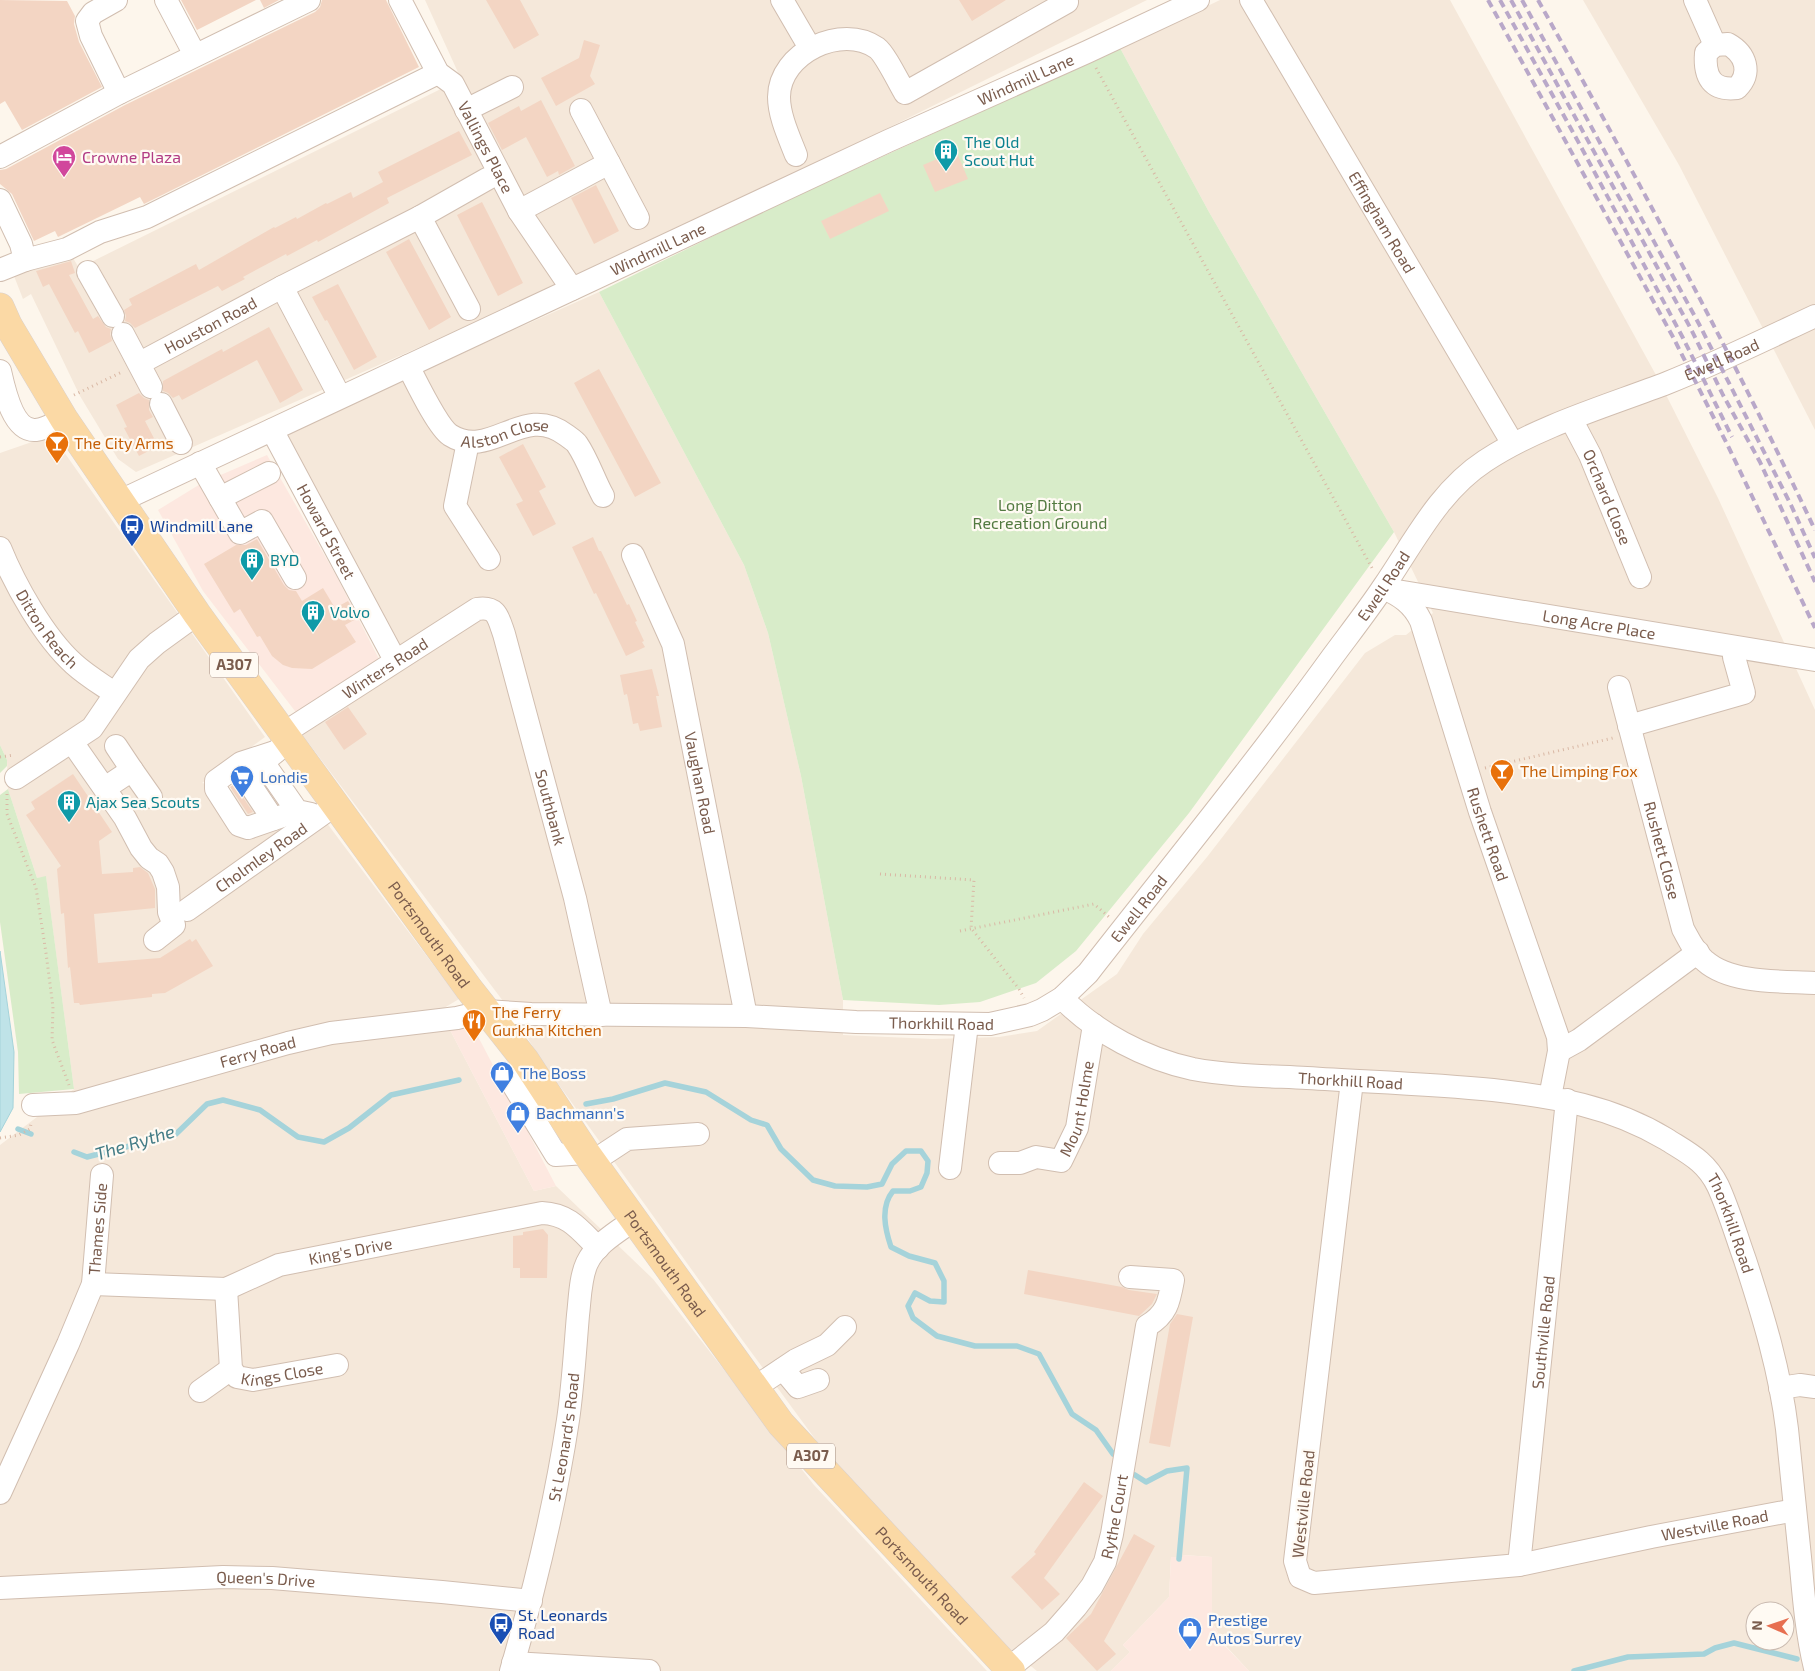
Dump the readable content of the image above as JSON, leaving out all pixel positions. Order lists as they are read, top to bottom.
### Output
{
  "streets": {
    "main road": ["A307", "Portsmouth Road"],
    "street": [
      "Windmill Lane",
      "Vallings Place",
      "Effingham Road",
      "Houston Road",
      "Ewell Road",
      "Alston Close",
      "Orchard Close",
      "Howard Street",
      "Long Acre Place",
      "Ditton Reach",
      "Winters Road",
      "Vaughan Road",
      "Southbank",
      "Rushett Road",
      "Rushett Close",
      "Cholmley Road",
      "Thorkhill Road",
      "Ferry Road",
      "Mount Holme",
      "Thames Side",
      "King's Drive",
      "Southville Road",
      "Kings Close",
      "St Leonard's Road",
      "Westville Road",
      "Rythe Court",
      "Queen's Drive"
    ]
  },
  "crossings": [
    ["Windmill Lane", "Vallings Place"],
    ["Windmill Lane", "Alston Close"],
    ["Windmill Lane", "Howard Street"],
    ["Windmill Lane", "Portsmouth Road"],
    ["Effingham Road", "Ewell Road"],
    ["Ewell Road", "Orchard Close"],
    ["Ewell Road", "Long Acre Place"],
    ["Ewell Road", "Rushett Road"],
    ["Ewell Road", "Thorkhill Road"],
    ["Howard Street", "Winters Road"],
    ["Long Acre Place", "Rushett Road"],
    ["Winters Road", "Southbank"],
    ["Winters Road", "Cholmley Road"],
    ["Winters Road", "Portsmouth Road"],
    ["Vaughan Road", "Thorkhill Road"],
    ["Southbank", "Thorkhill Road"],
    ["Rushett Road", "Thorkhill Road"],
    ["Rushett Road", "Southville Road"],
    ["Cholmley Road", "Portsmouth Road"],
    ["Portsmouth Road", "Thorkhill Road"],
    ["Portsmouth Road", "Ferry Road"],
    ["Portsmouth Road", "St Leonard's Road"],
    ["Portsmouth Road", "Rythe Court"],
    ["Thorkhill Road", "Ferry Road"],
    ["Thorkhill Road", "Mount Holme"],
    ["Thorkhill Road", "Southville Road"],
    ["Thorkhill Road", "Westville Road"],
    ["Thames Side", "King's Drive"],
    ["King's Drive", "Kings Close"],
    ["King's Drive", "St Leonard's Road"],
    ["Southville Road", "Westville Road"],
    ["St Leonard's Road", "Queen's Drive"]
  ],
  "water": ["The Rythe"],
  "parks": ["Long Ditton Recreation Ground"],
  "places": {
    "building": [
      "The Old Scout Hut",
      "BYD",
      "Volvo",
      "Ajax Sea Scouts"
    ],
    "hotel": ["Crowne Plaza"],
    "bar": ["The City Arms", "The Limping Fox"],
    "bus stop": ["Windmill Lane", "St. Leonards Road"],
    "supermarket": ["Londis"],
    "restaurant": ["The Ferry Gurkha Kitchen"],
    "shop": ["The Boss", "Bachmann's", "Prestige Autos Surrey"]
  },
  "north": "left"
}
